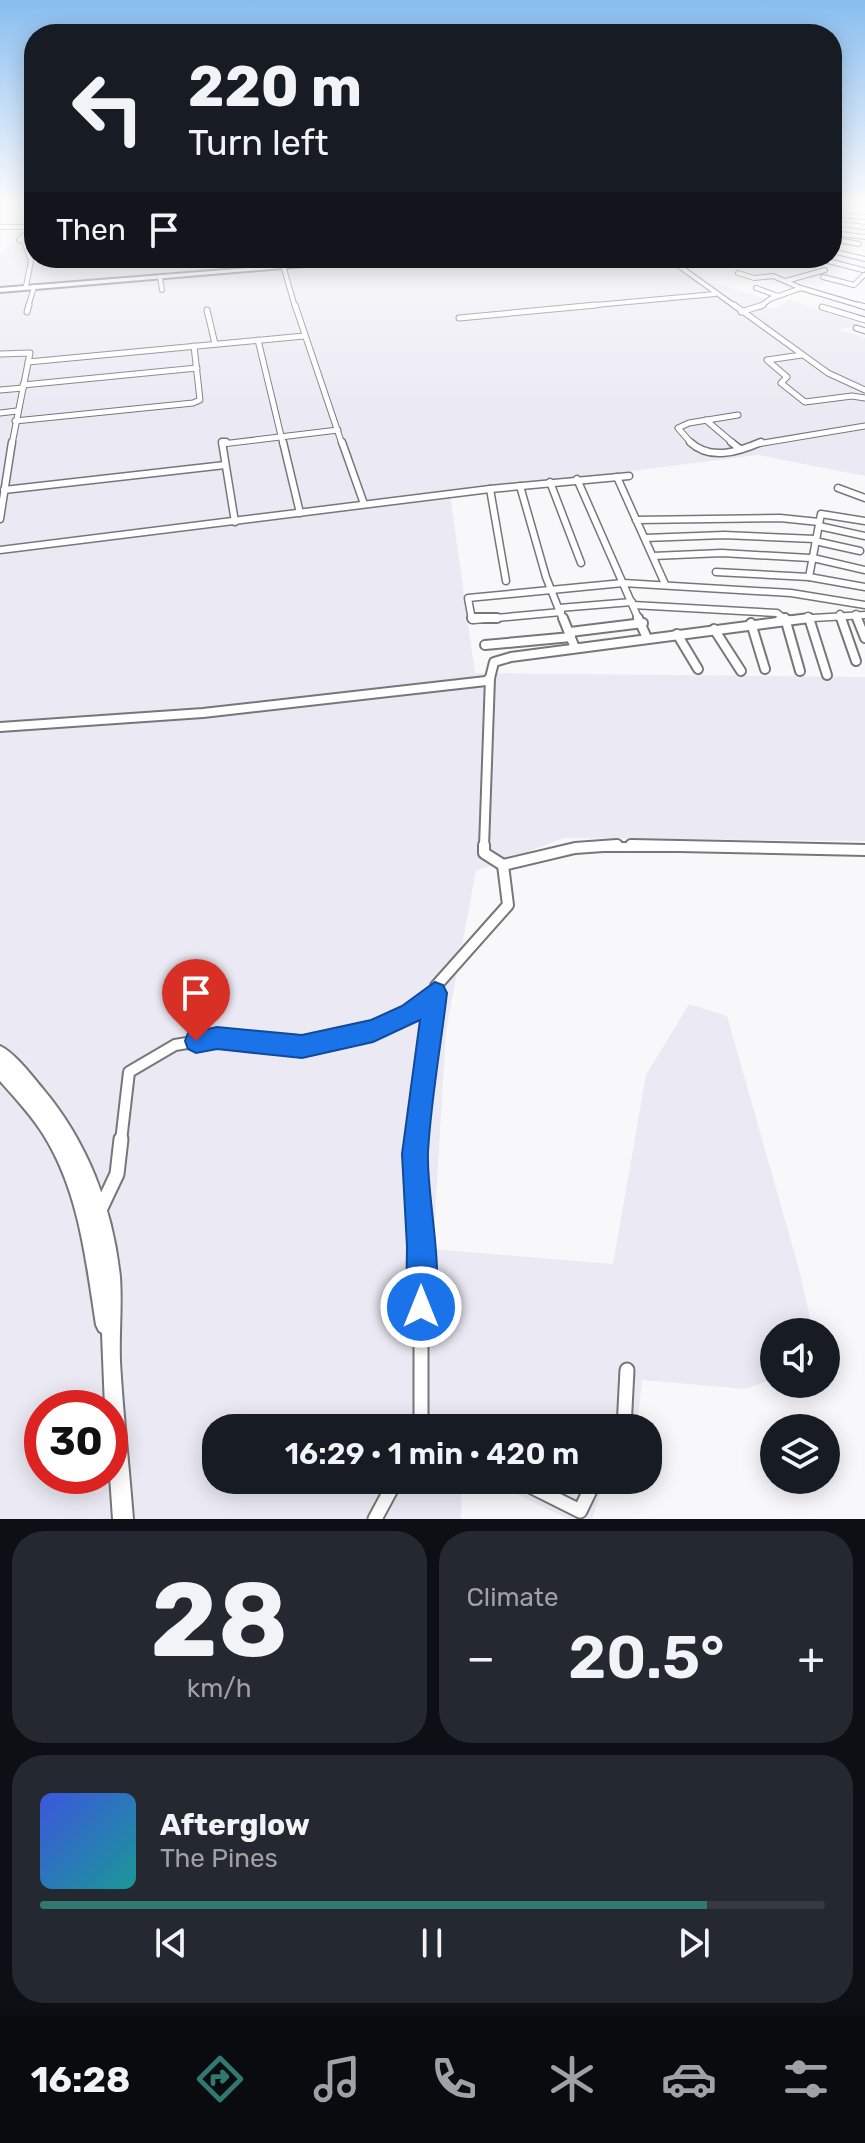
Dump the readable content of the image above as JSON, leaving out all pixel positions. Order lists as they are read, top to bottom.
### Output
{
  "page": {
    "turn": ["220 m", "Turn left"],
    "then": "Then",
    "limit": "30",
    "trip": "16:29 · 1 min · 420 m",
    "tile": [
      ["28", "km/h"],
      "Climate"
    ],
    "heat": ["−", "20.5°", "+"],
    "song": ["Afterglow", "The Pines"],
    "tabs": "16:28"
  }
}
